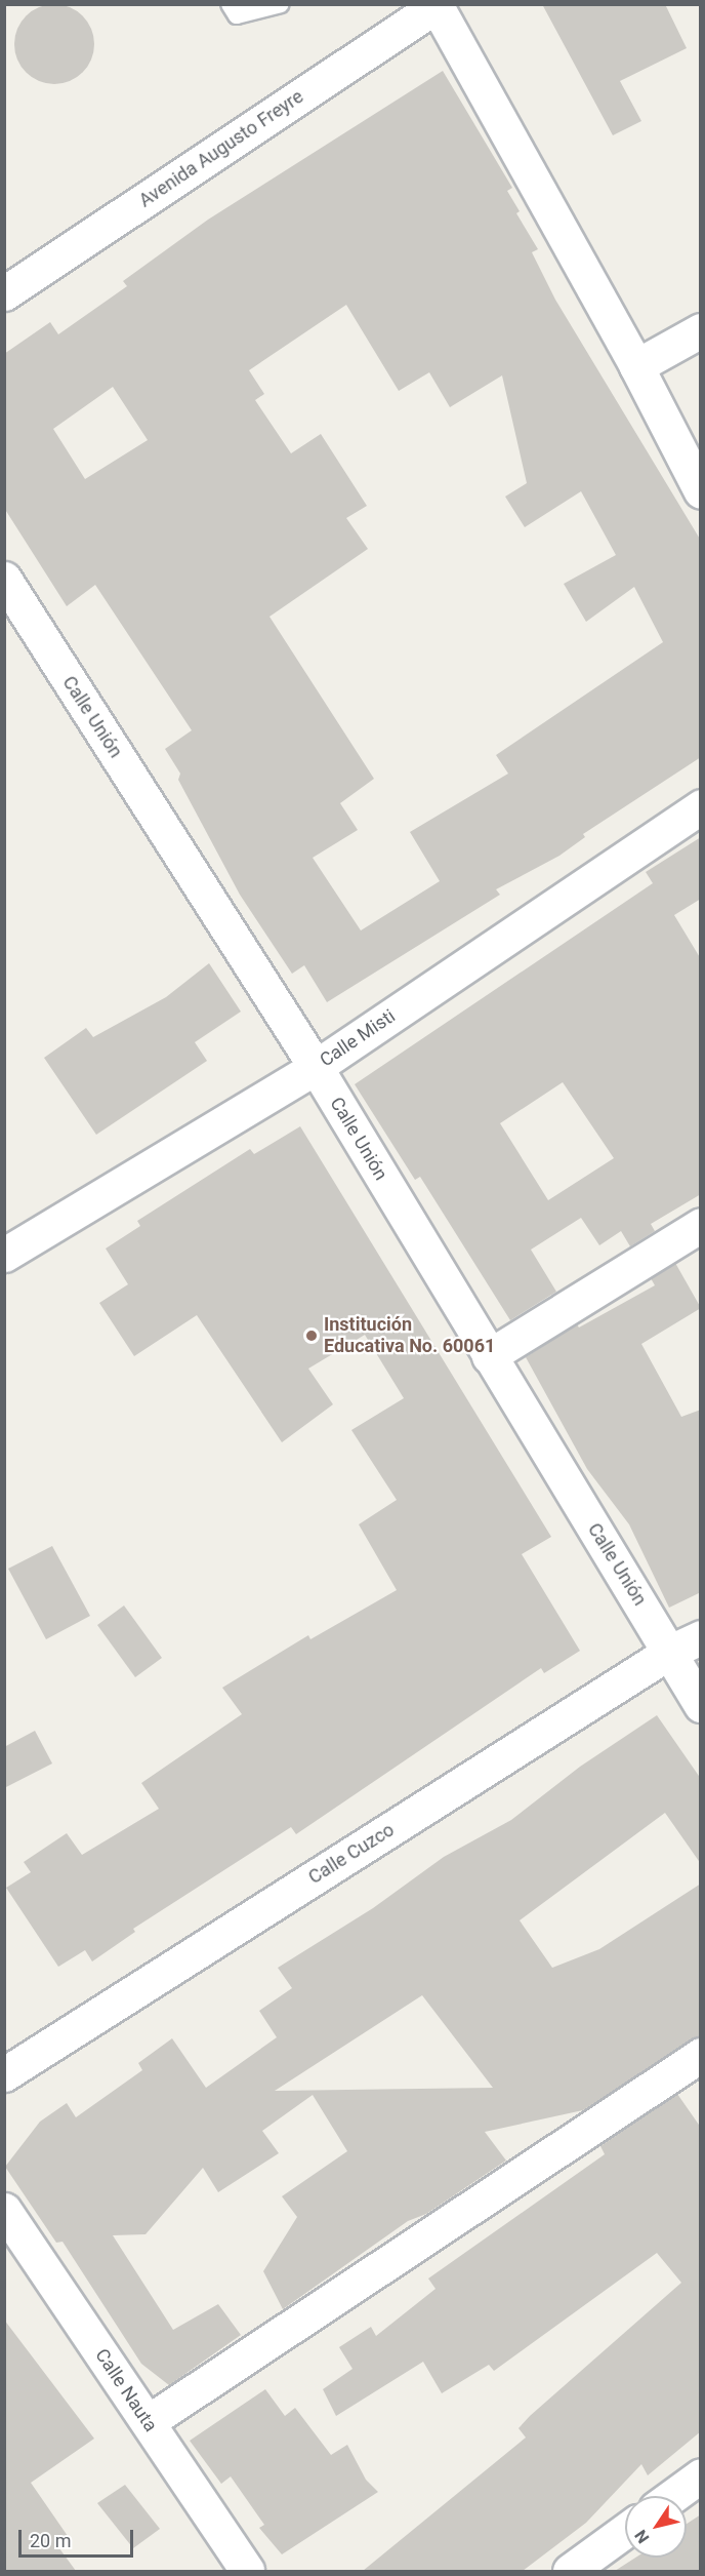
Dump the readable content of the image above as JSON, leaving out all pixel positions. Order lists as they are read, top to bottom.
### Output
{
  "streets": {
    "street": [
      "Avenida Augusto Freyre",
      "Calle Unión",
      "Calle Misti",
      "Calle Cuzco",
      "Calle Nauta"
    ]
  },
  "crossings": [
    ["Calle Unión", "Calle Misti"],
    ["Calle Unión", "Calle Cuzco"]
  ],
  "places": ["Institución Educativa No. 60061"],
  "scale_bar": "20 m",
  "north": "bottom left"
}
